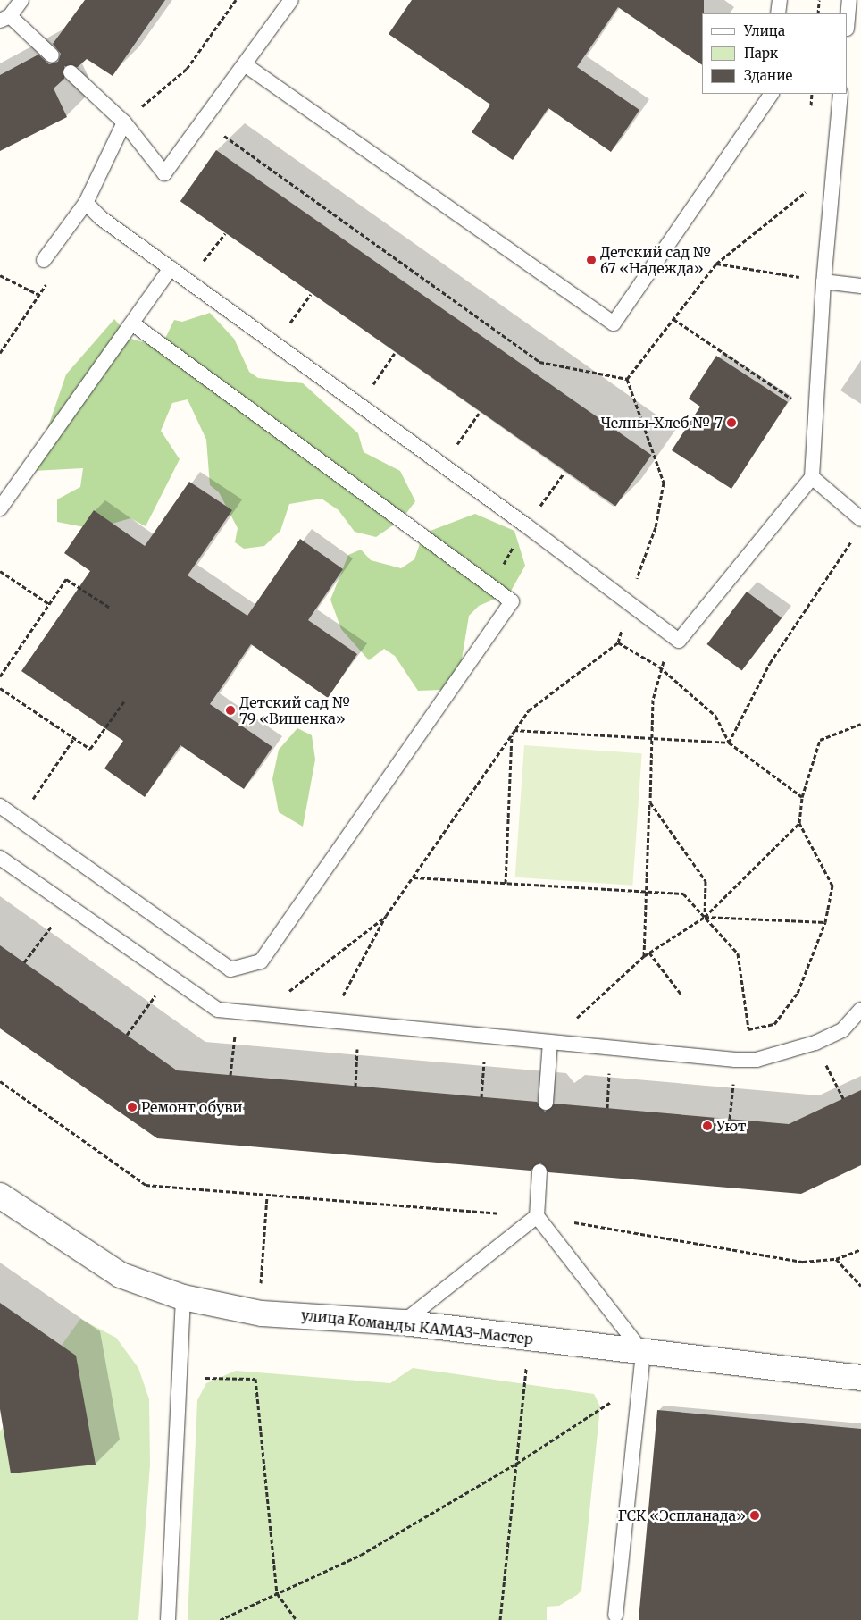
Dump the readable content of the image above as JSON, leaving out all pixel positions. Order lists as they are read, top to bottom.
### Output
{
  "streets": {
    "street": ["улица Команды КАМАЗ-Мастер"]
  },
  "places": [
    "Детский сад № 67 «Надежда»",
    "Челны-Хлеб № 7",
    "Детский сад № 79 «Вишенка»",
    "Ремонт обуви",
    "Уют",
    "ГСК «Эспланада»"
  ],
  "legend": ["Улица", "Парк", "Здание"]
}
